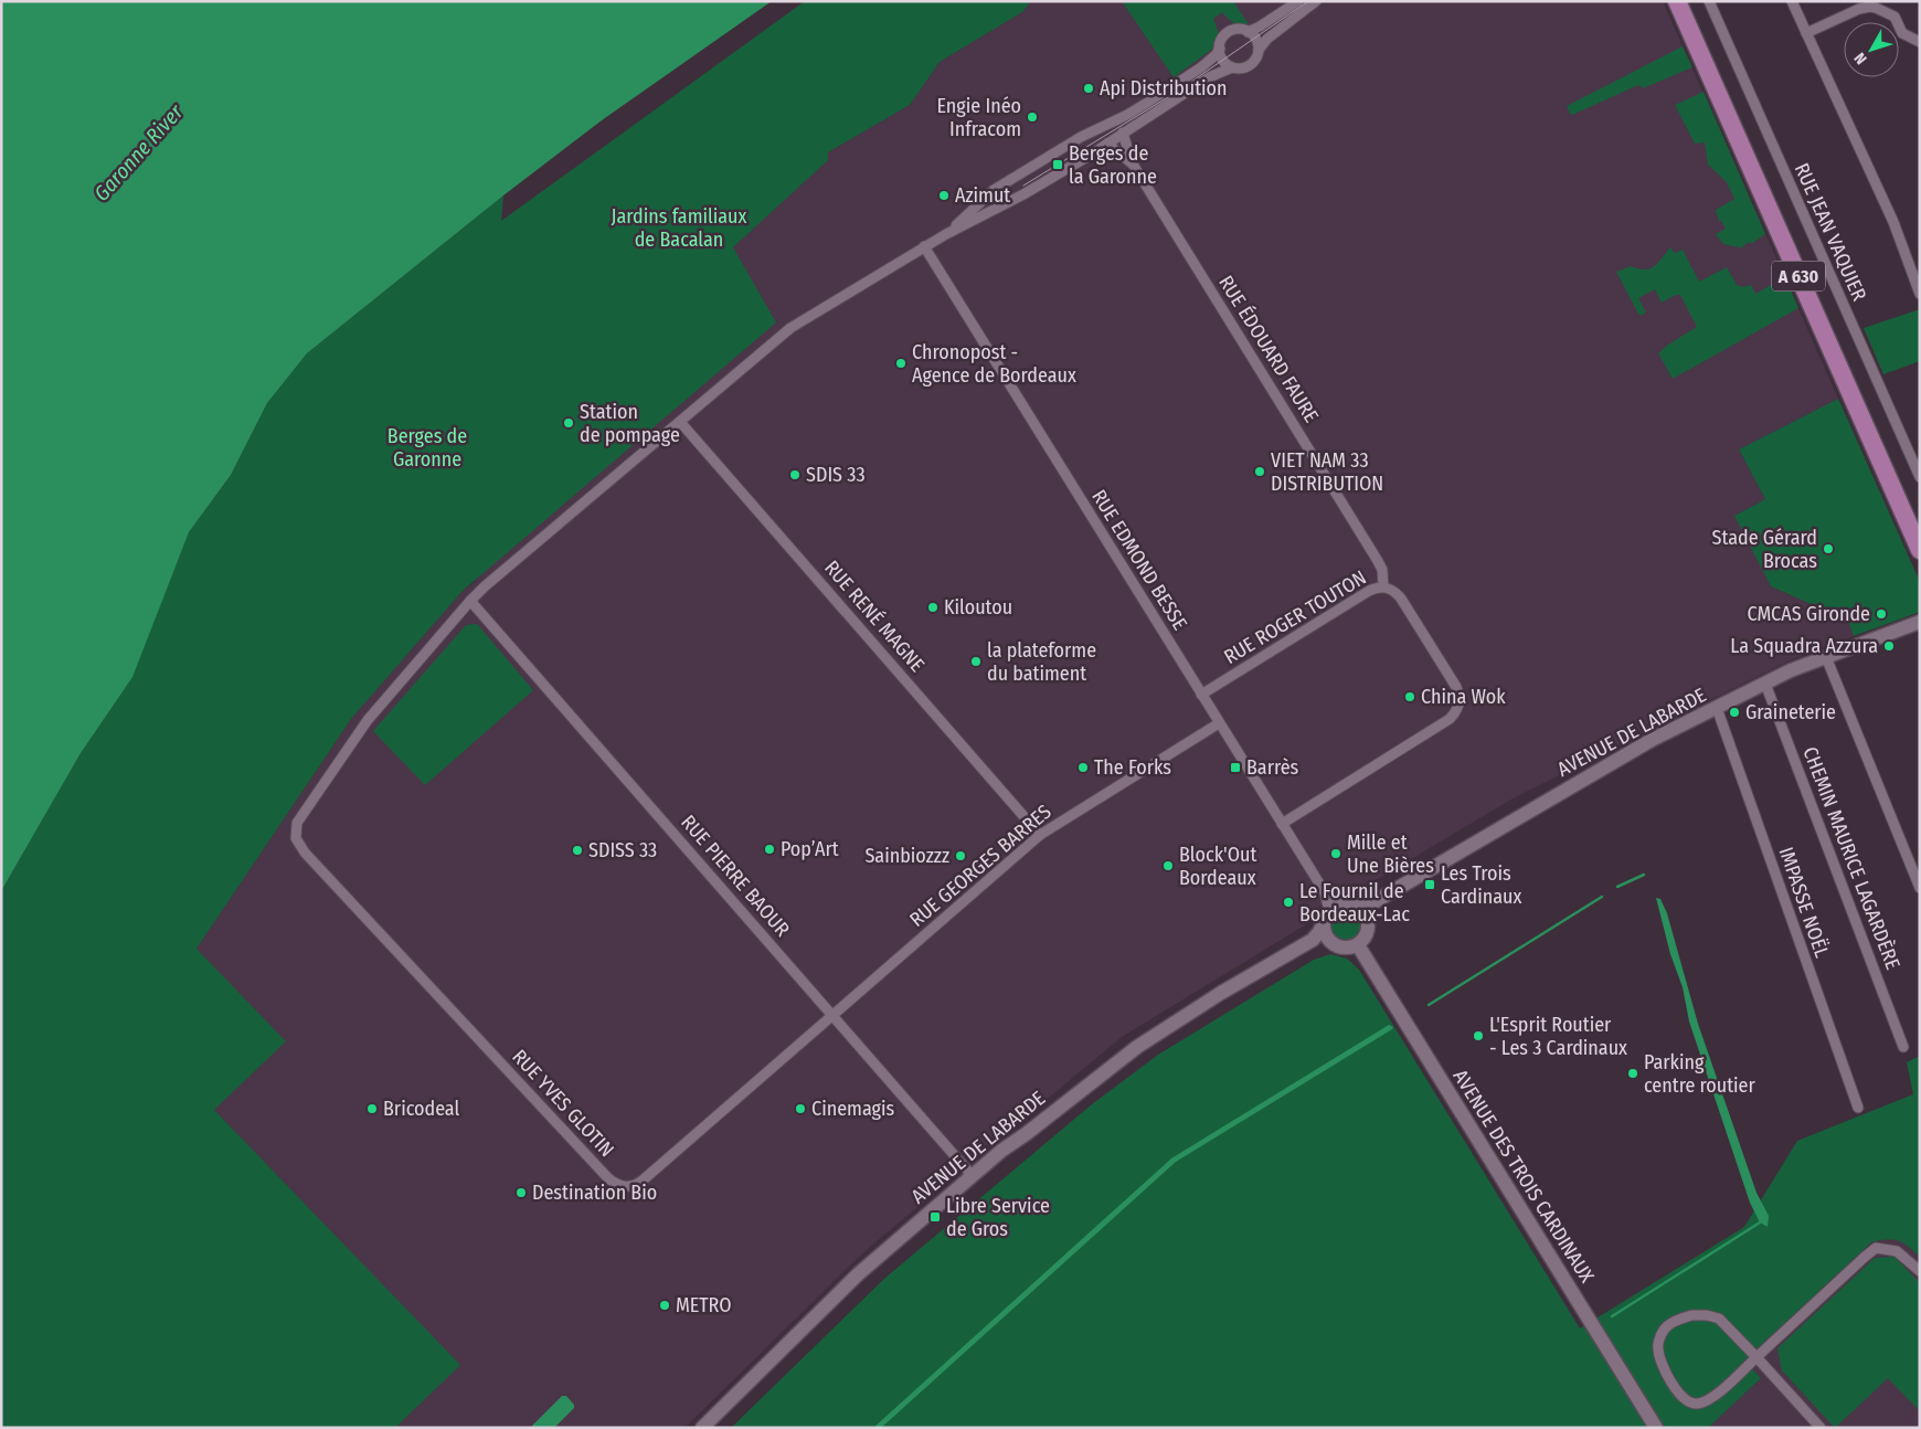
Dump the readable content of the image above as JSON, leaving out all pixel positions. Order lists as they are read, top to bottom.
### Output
{
  "streets": {
    "highway": ["A 630"],
    "main road": ["AVENUE DE LABARDE", "AVENUE DES TROIS CARDINAUX"],
    "street": [
      "RUE JEAN VAQUIER",
      "RUE ÉDOUARD FAURE",
      "RUE EDMOND BESSE",
      "RUE RENÉ MAGNE",
      "RUE ROGER TOUTON",
      "CHEMIN MAURICE LAGARDÈRE",
      "RUE GEORGES BARRES",
      "RUE PIERRE BAOUR",
      "IMPASSE NOËL",
      "RUE YVES GLOTIN"
    ]
  },
  "crossings": [
    ["RUE ÉDOUARD FAURE", "RUE ROGER TOUTON"],
    ["RUE EDMOND BESSE", "RUE ROGER TOUTON"],
    ["RUE EDMOND BESSE", "AVENUE DE LABARDE"],
    ["RUE EDMOND BESSE", "RUE GEORGES BARRES"],
    ["RUE EDMOND BESSE", "AVENUE DES TROIS CARDINAUX"],
    ["RUE RENÉ MAGNE", "RUE GEORGES BARRES"],
    ["AVENUE DE LABARDE", "CHEMIN MAURICE LAGARDÈRE"],
    ["AVENUE DE LABARDE", "RUE PIERRE BAOUR"],
    ["AVENUE DE LABARDE", "IMPASSE NOËL"],
    ["AVENUE DE LABARDE", "AVENUE DES TROIS CARDINAUX"],
    ["RUE GEORGES BARRES", "RUE PIERRE BAOUR"],
    ["RUE GEORGES BARRES", "RUE YVES GLOTIN"],
    ["RUE PIERRE BAOUR", "RUE YVES GLOTIN"]
  ],
  "water": ["Garonne River"],
  "parks": ["Jardins familiaux de Bacalan", "Berges de Garonne"],
  "places": {
    "other": [
      "Api Distribution",
      "Engie Inéo Infracom",
      "Azimut",
      "Chronopost - Agence de Bordeaux",
      "Station de pompage",
      "VIET NAM 33 DISTRIBUTION",
      "SDIS 33",
      "Stade Gérard Brocas",
      "Kiloutou",
      "CMCAS Gironde",
      "La Squadra Azzura",
      "la plateforme du batiment",
      "China Wok",
      "Graineterie",
      "The Forks",
      "Pop’Art",
      "SDISS 33",
      "Mille et Une Bières",
      "Sainbiozzz",
      "Block'Out Bordeaux",
      "Le Fournil de Bordeaux-Lac",
      "L'Esprit Routier - Les 3 Cardinaux",
      "Parking centre routier",
      "Bricodeal",
      "Cinemagis",
      "Destination Bio",
      "METRO"
    ],
    "transit": [
      "Berges de la Garonne",
      "Barrès",
      "Les Trois Cardinaux",
      "Libre Service de Gros"
    ]
  },
  "north": "bottom left"
}
